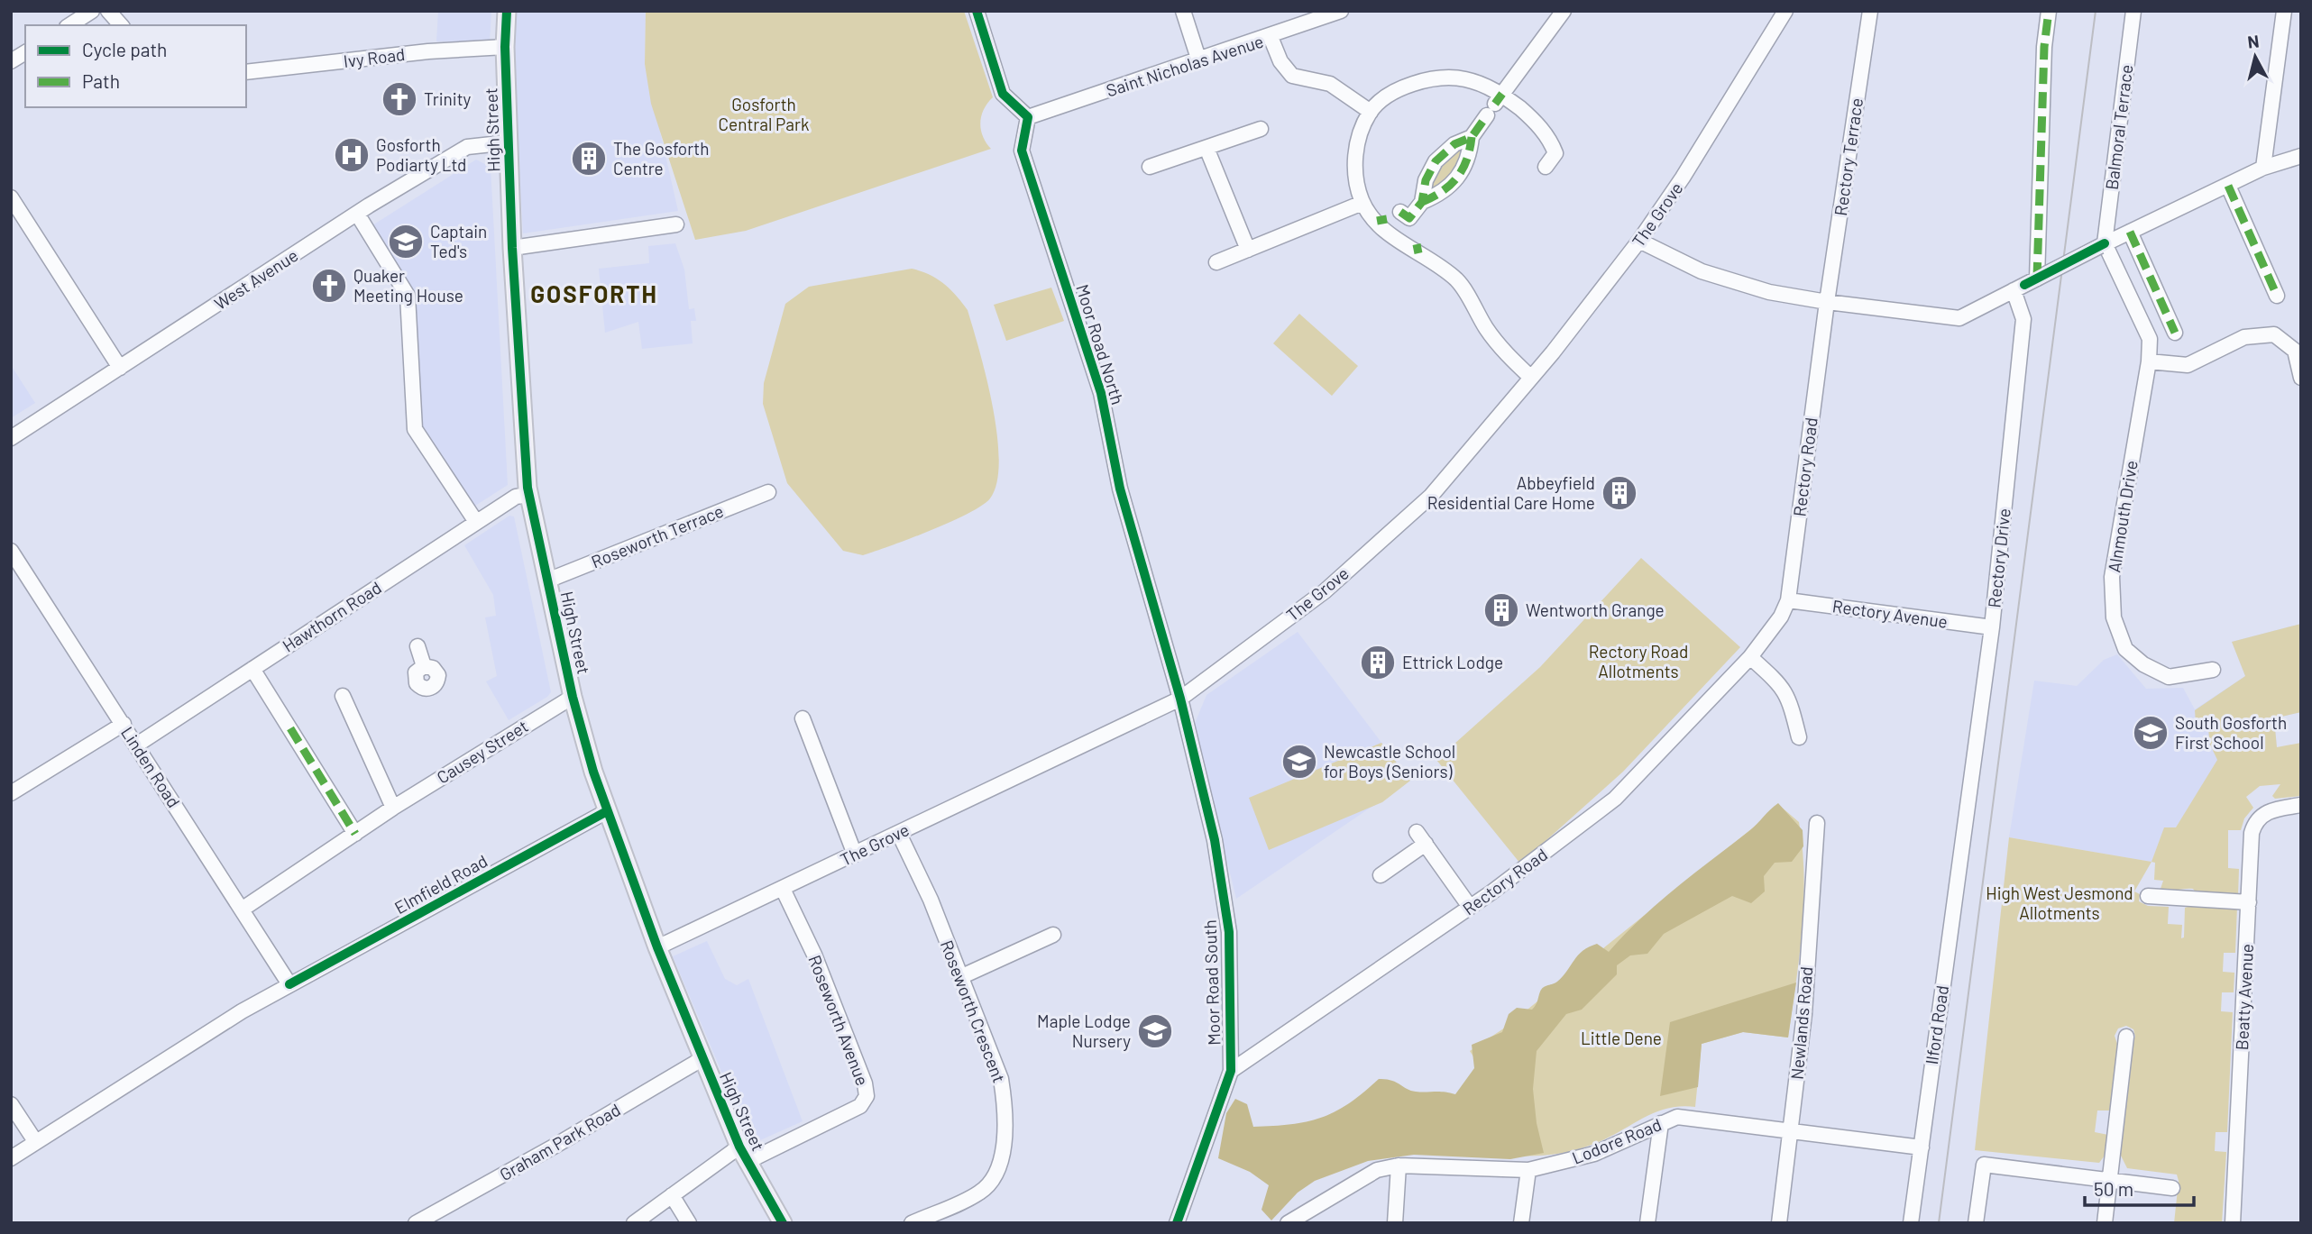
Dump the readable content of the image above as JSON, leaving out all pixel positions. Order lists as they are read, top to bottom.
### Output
{
  "streets": {
    "main road": ["High Street"],
    "street": [
      "Ivy Road",
      "Saint Nicholas Avenue",
      "Balmoral Terrace",
      "Rectory Terrace",
      "The Grove",
      "West Avenue",
      "Moor Road North",
      "Rectory Road",
      "Alnmouth Drive",
      "Roseworth Terrace",
      "Rectory Drive",
      "Rectory Avenue",
      "Hawthorn Road",
      "Causey Street",
      "Linden Road",
      "Elmfield Road",
      "Moor Road South",
      "Beatty Avenue",
      "Roseworth Crescent",
      "Roseworth Avenue",
      "Newlands Road",
      "Ilford Road",
      "Lodore Road",
      "Graham Park Road"
    ]
  },
  "crossings": [
    ["Ivy Road", "High Street"],
    ["Saint Nicholas Avenue", "Moor Road North"],
    ["Balmoral Terrace", "Alnmouth Drive"],
    ["High Street", "The Grove"],
    ["High Street", "West Avenue"],
    ["High Street", "Roseworth Terrace"],
    ["High Street", "Hawthorn Road"],
    ["High Street", "Causey Street"],
    ["High Street", "Elmfield Road"],
    ["High Street", "Roseworth Avenue"],
    ["High Street", "Graham Park Road"],
    ["Rectory Terrace", "Rectory Road"],
    ["The Grove", "Moor Road North"],
    ["The Grove", "Moor Road South"],
    ["The Grove", "Roseworth Crescent"],
    ["The Grove", "Roseworth Avenue"],
    ["Moor Road North", "Moor Road South"],
    ["Rectory Road", "Rectory Avenue"],
    ["Rectory Road", "Moor Road South"],
    ["Rectory Drive", "Rectory Avenue"],
    ["Rectory Drive", "Ilford Road"],
    ["Hawthorn Road", "Linden Road"],
    ["Causey Street", "Linden Road"],
    ["Linden Road", "Elmfield Road"],
    ["Newlands Road", "Lodore Road"],
    ["Ilford Road", "Lodore Road"]
  ],
  "districts": ["GOSFORTH"],
  "parks": [
    "Gosforth Central Park",
    "Rectory Road Allotments",
    "High West Jesmond Allotments",
    "Little Dene"
  ],
  "places": {
    "church": ["Trinity", "Quaker Meeting House"],
    "hospital": ["Gosforth Podiarty Ltd"],
    "building": [
      "The Gosforth Centre",
      "Abbeyfield Residential Care Home",
      "Wentworth Grange",
      "Ettrick Lodge"
    ],
    "school or university": [
      "Captain Ted's",
      "South Gosforth First School",
      "Newcastle School for Boys (Seniors)",
      "Maple Lodge Nursery"
    ]
  },
  "legend": ["Cycle path", "Path"],
  "scale_bar": "50 m",
  "north": "top"
}
